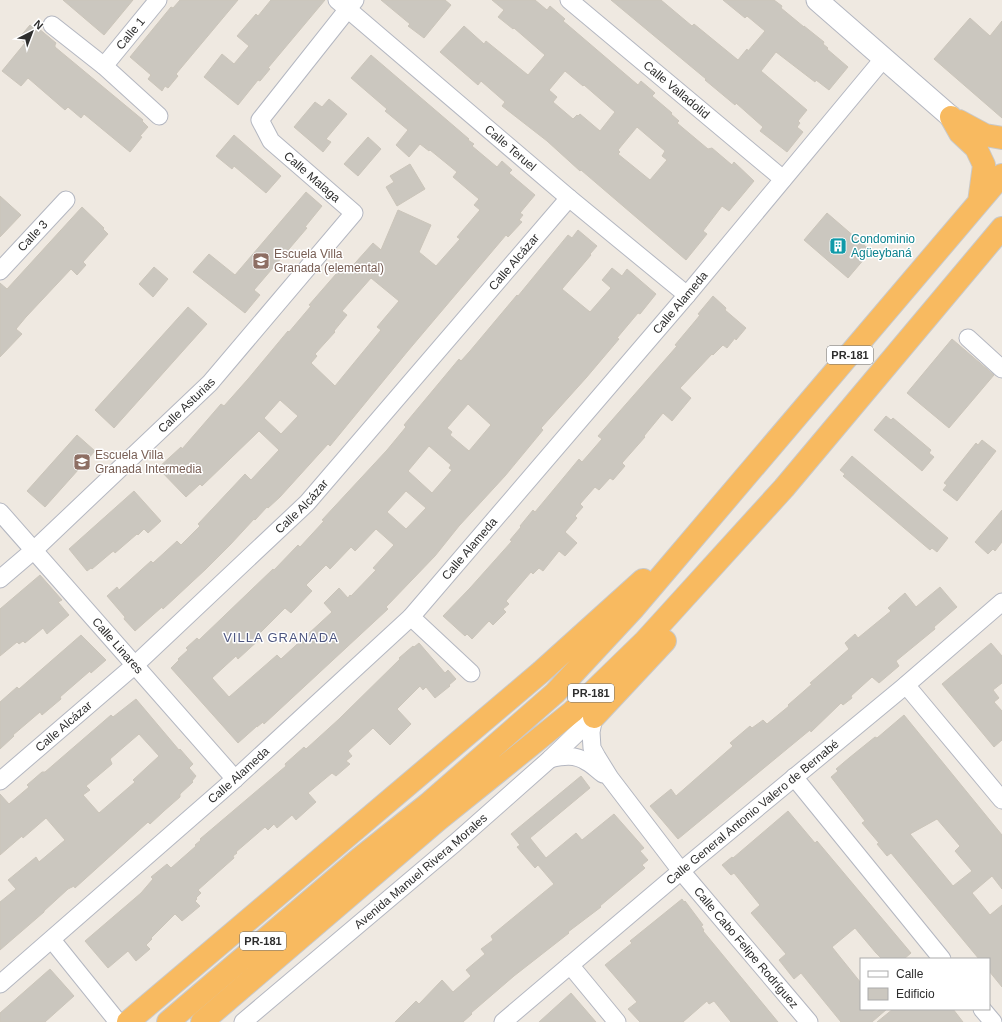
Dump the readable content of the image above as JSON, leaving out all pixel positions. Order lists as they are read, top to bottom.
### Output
{
  "streets": {
    "highway": ["PR-181"],
    "street": [
      "Calle 1",
      "Calle Valladolid",
      "Calle Teruel",
      "Calle Malaga",
      "Calle 3",
      "Calle Alcázar",
      "Calle Alameda",
      "Calle Asturias",
      "Calle Linares",
      "Calle General Antonio Valero de Bernabé",
      "Avenida Manuel Rivera Morales",
      "Calle Cabo Felipe Rodríguez"
    ]
  },
  "crossings": [
    ["Calle Valladolid", "Calle Alameda"],
    ["Calle Teruel", "Calle Malaga"],
    ["Calle Teruel", "Calle Alcázar"],
    ["Calle Teruel", "Calle Alameda"],
    ["Calle Malaga", "Calle Asturias"],
    ["Calle Alcázar", "Calle Linares"],
    ["Calle Alameda", "Calle Linares"],
    ["Calle Asturias", "Calle Linares"],
    ["Calle General Antonio Valero de Bernabé", "Calle Cabo Felipe Rodríguez"]
  ],
  "districts": ["VILLA GRANADA"],
  "places": {
    "building": ["Condominio Agüeybaná"],
    "school or university": ["Escuela Villa Granada (elemental)", "Escuela Villa Granada Intermedia"]
  },
  "legend": ["Calle", "Edificio"],
  "north": "top right"
}
